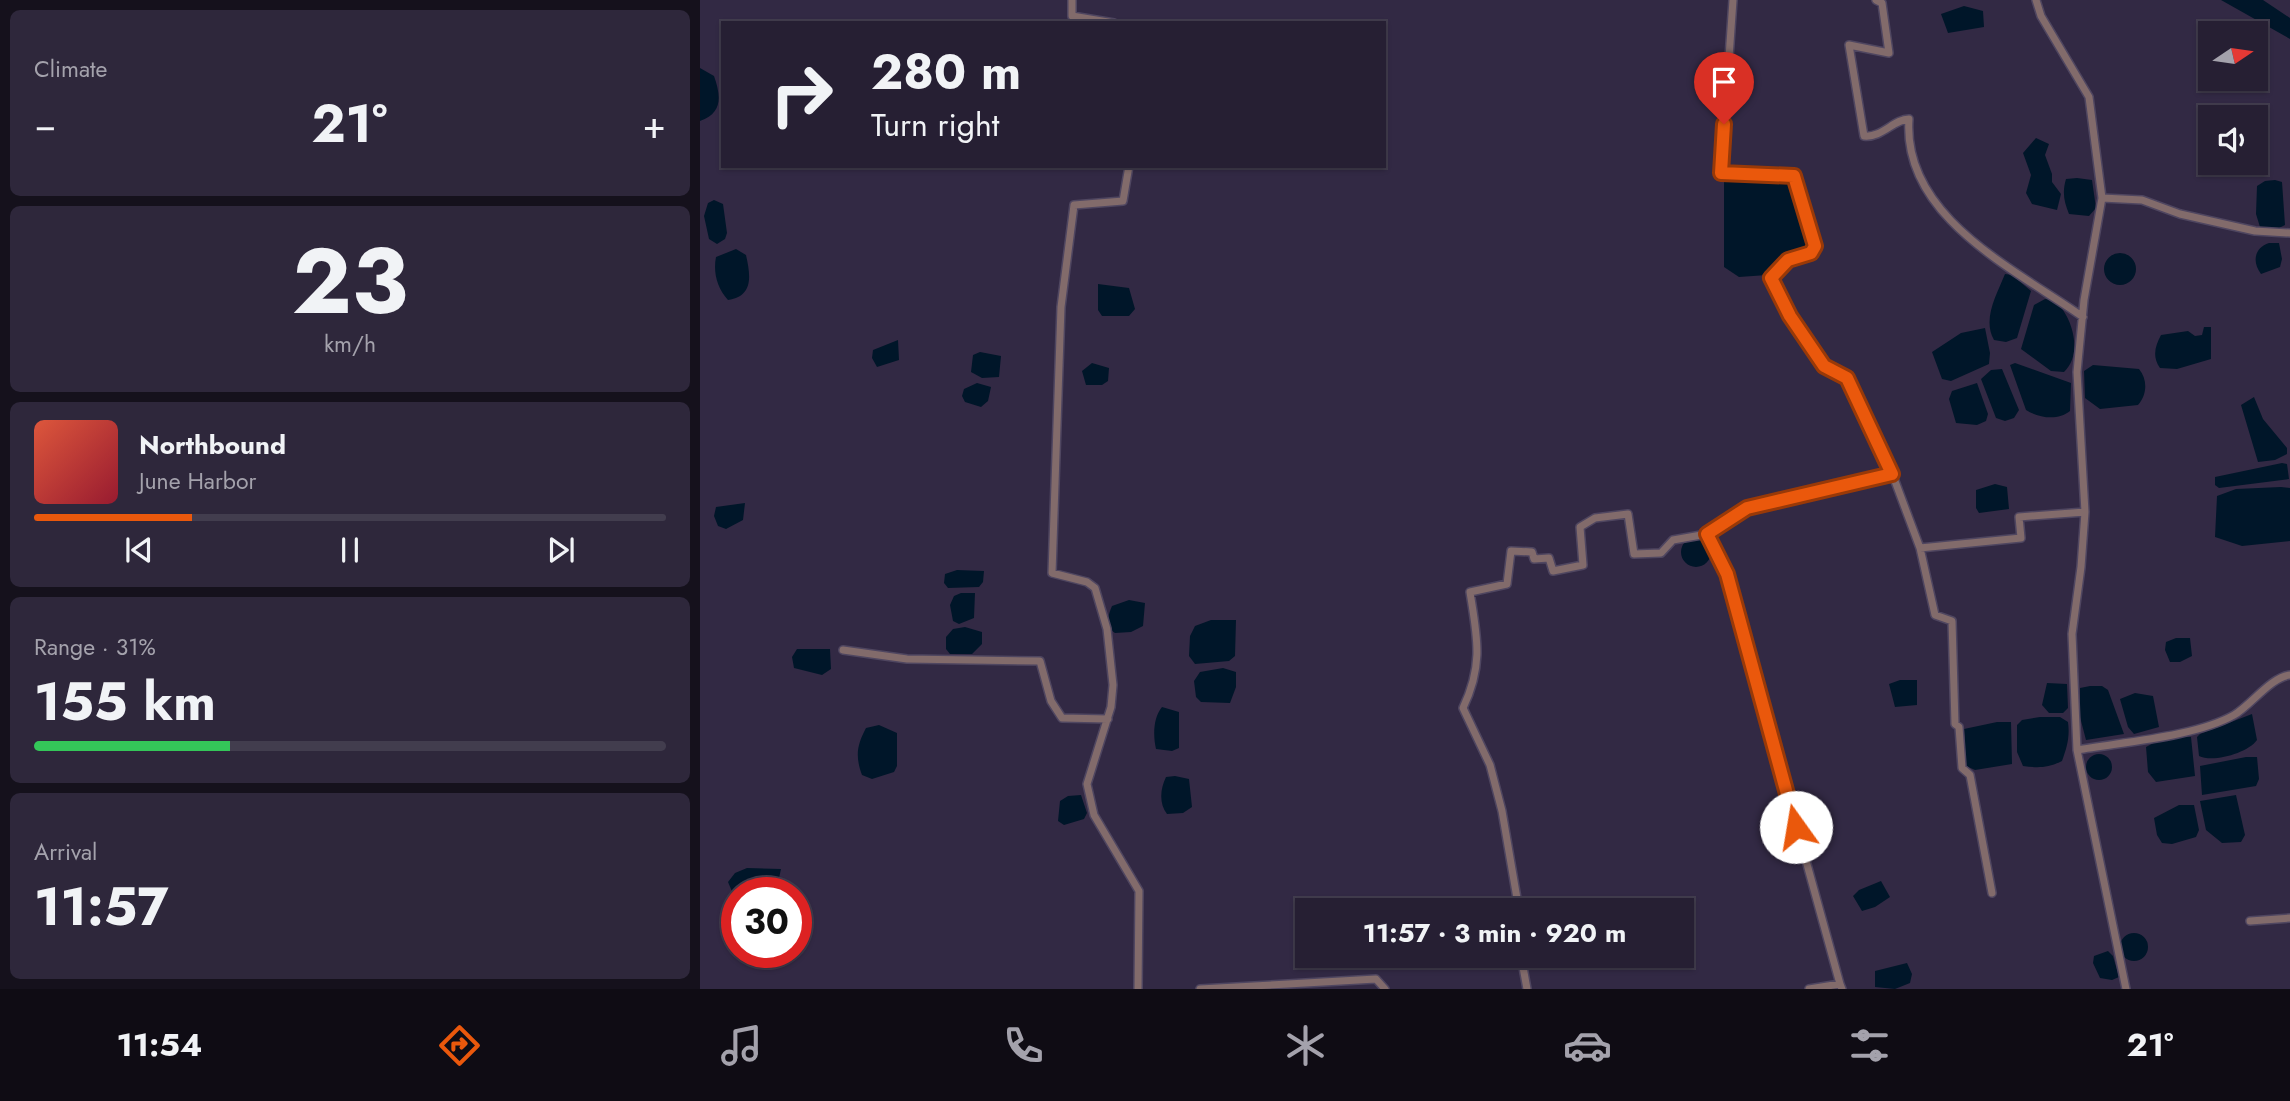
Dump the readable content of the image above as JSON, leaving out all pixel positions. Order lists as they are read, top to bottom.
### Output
{
  "north": "right",
  "page": {
    "tile": [
      "Climate",
      ["23", "km/h"],
      ["Range · 31%", "155 km"],
      ["Arrival", "11:57"]
    ],
    "turn": ["280 m", "Turn right"],
    "heat": ["−", "21°", "+"],
    "song": ["Northbound", "June Harbor"],
    "limit": "30",
    "trip": "11:57 · 3 min · 920 m",
    "tabs": ["11:54", "21°"]
  }
}
